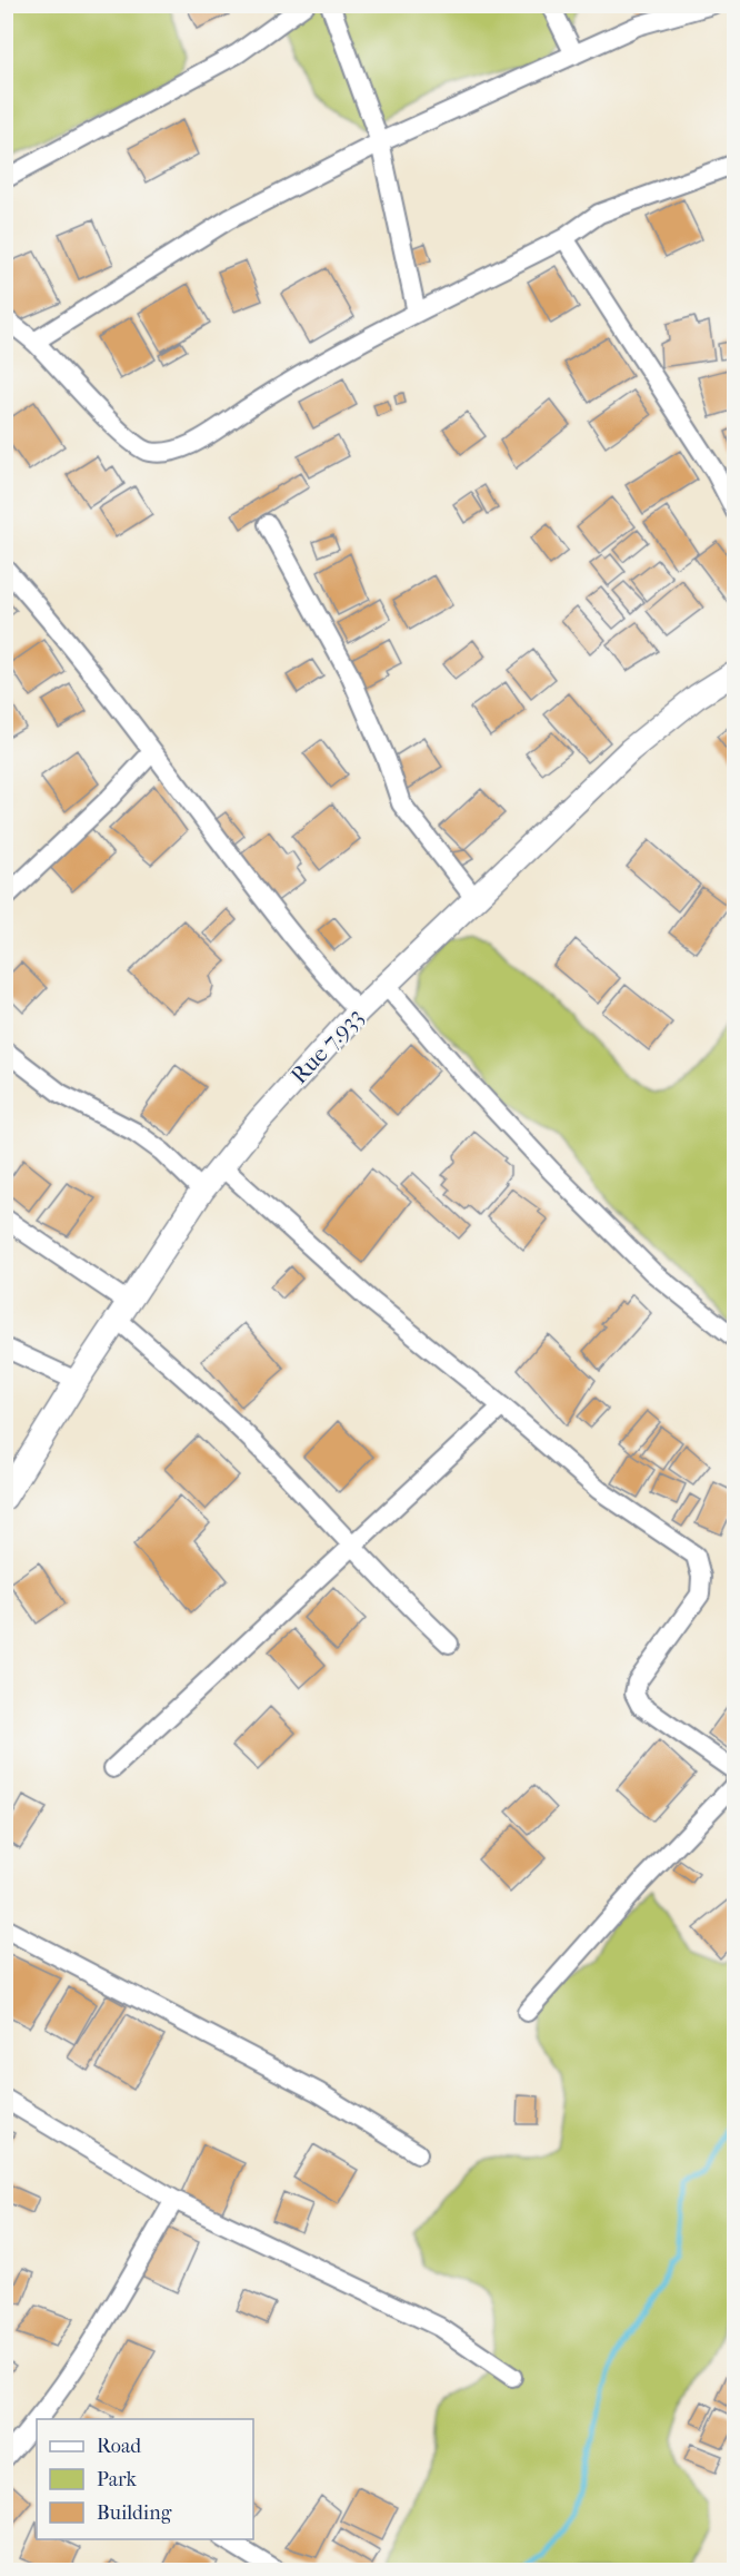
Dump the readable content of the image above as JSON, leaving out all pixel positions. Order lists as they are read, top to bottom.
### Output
{
  "streets": {
    "street": ["Rue 7.933"]
  },
  "legend": ["Road", "Park", "Building"]
}
